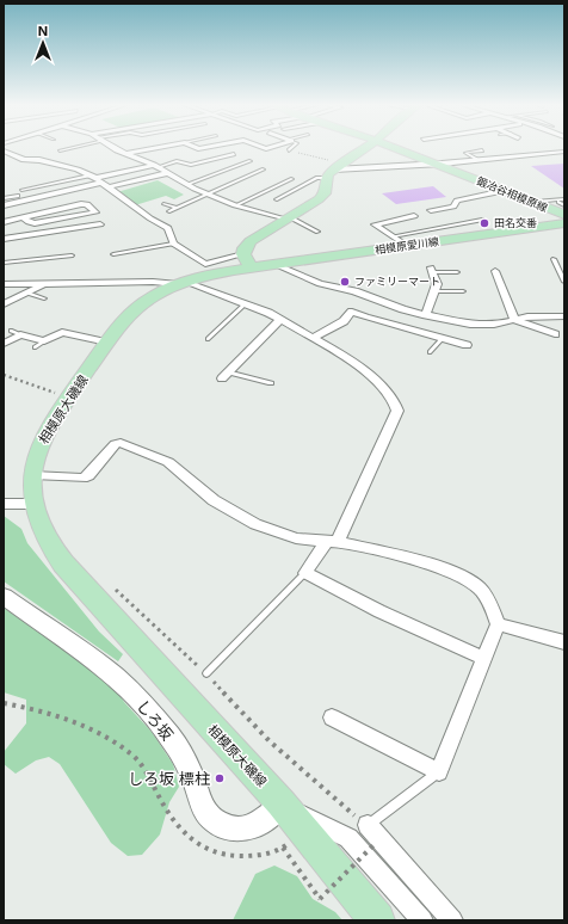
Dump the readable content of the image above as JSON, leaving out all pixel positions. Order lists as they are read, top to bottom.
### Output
{
  "streets": {
    "main road": ["鍛冶谷相模原線", "相模原愛川線", "相模原大磯線"],
    "street": ["しろ坂"]
  },
  "crossings": [
    ["相模原愛川線", "相模原大磯線"],
    ["相模原大磯線", "しろ坂"]
  ],
  "places": ["田名交番", "ファミリーマート", "しろ坂 標柱"],
  "north": "top"
}
